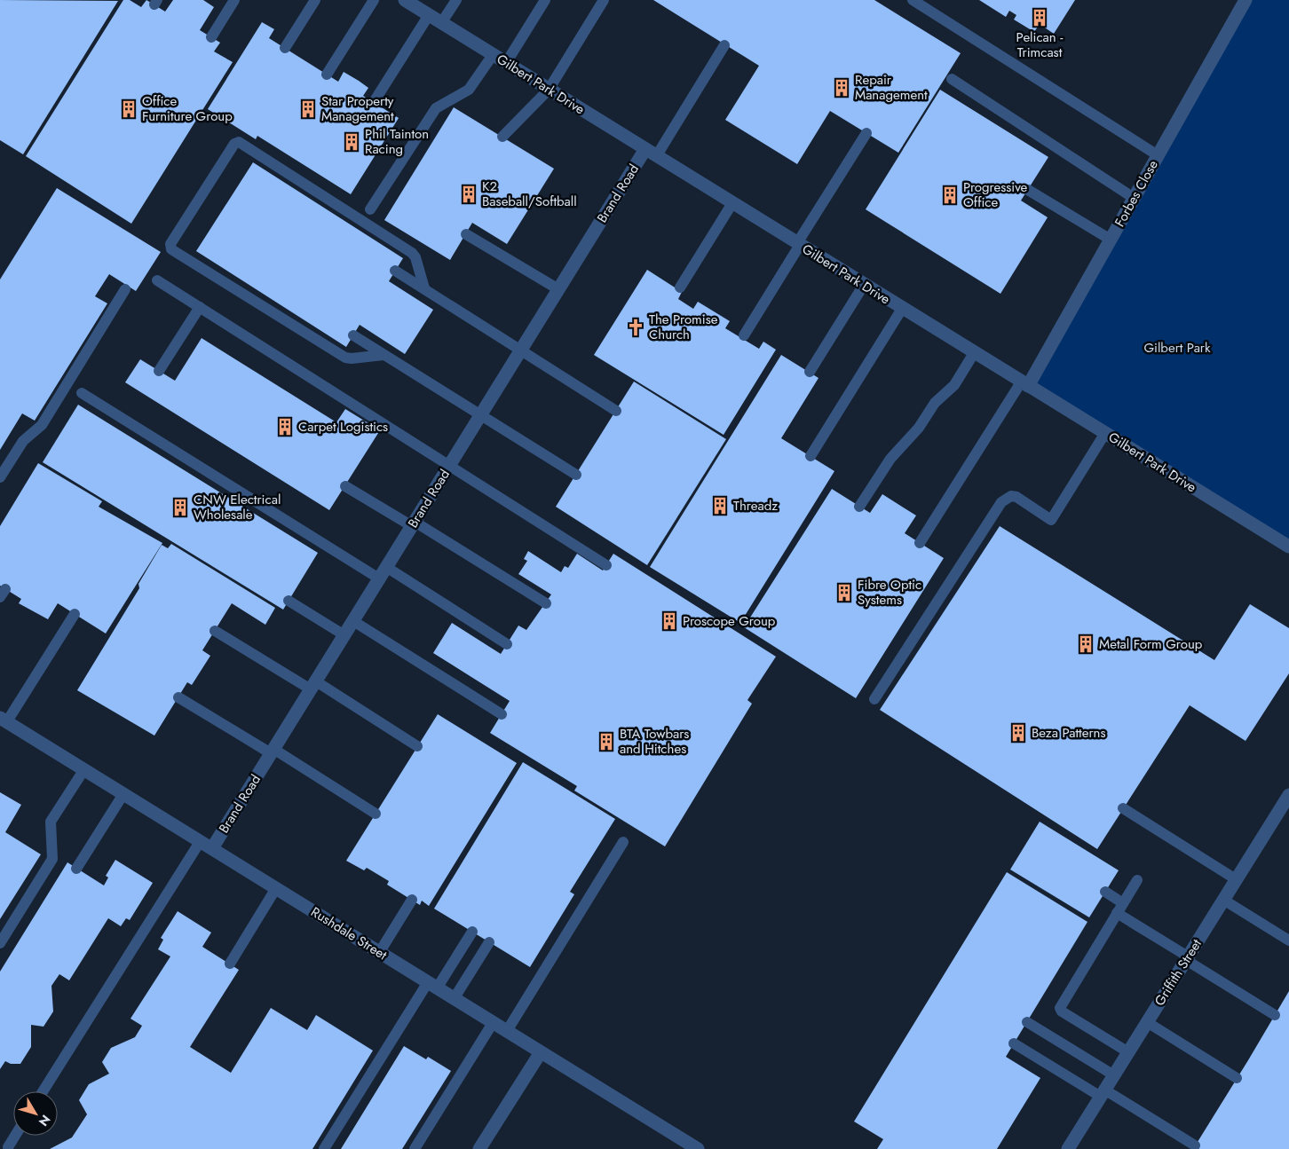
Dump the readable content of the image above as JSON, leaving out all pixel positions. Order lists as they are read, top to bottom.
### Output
{
  "streets": {
    "street": [
      "Gilbert Park Drive",
      "Brand Road",
      "Forbes Close",
      "Rushdale Street",
      "Griffith Street"
    ]
  },
  "crossings": [
    ["Gilbert Park Drive", "Brand Road"],
    ["Gilbert Park Drive", "Forbes Close"],
    ["Brand Road", "Rushdale Street"]
  ],
  "parks": ["Gilbert Park"],
  "places": {
    "building": [
      "Pelican - Trimcast",
      "Repair Management",
      "Office Furniture Group",
      "Star Property Management",
      "Phil Tainton Racing",
      "K2 Baseball/Softball",
      "Progressive Office",
      "Carpet Logistics",
      "Threadz",
      "CNW Electrical Wholesale",
      "Fibre Optic Systems",
      "Proscope Group",
      "Metal Form Group",
      "Beza Patterns",
      "BTA Towbars and Hitches"
    ],
    "church": ["The Promise Church"]
  },
  "north": "bottom right"
}
